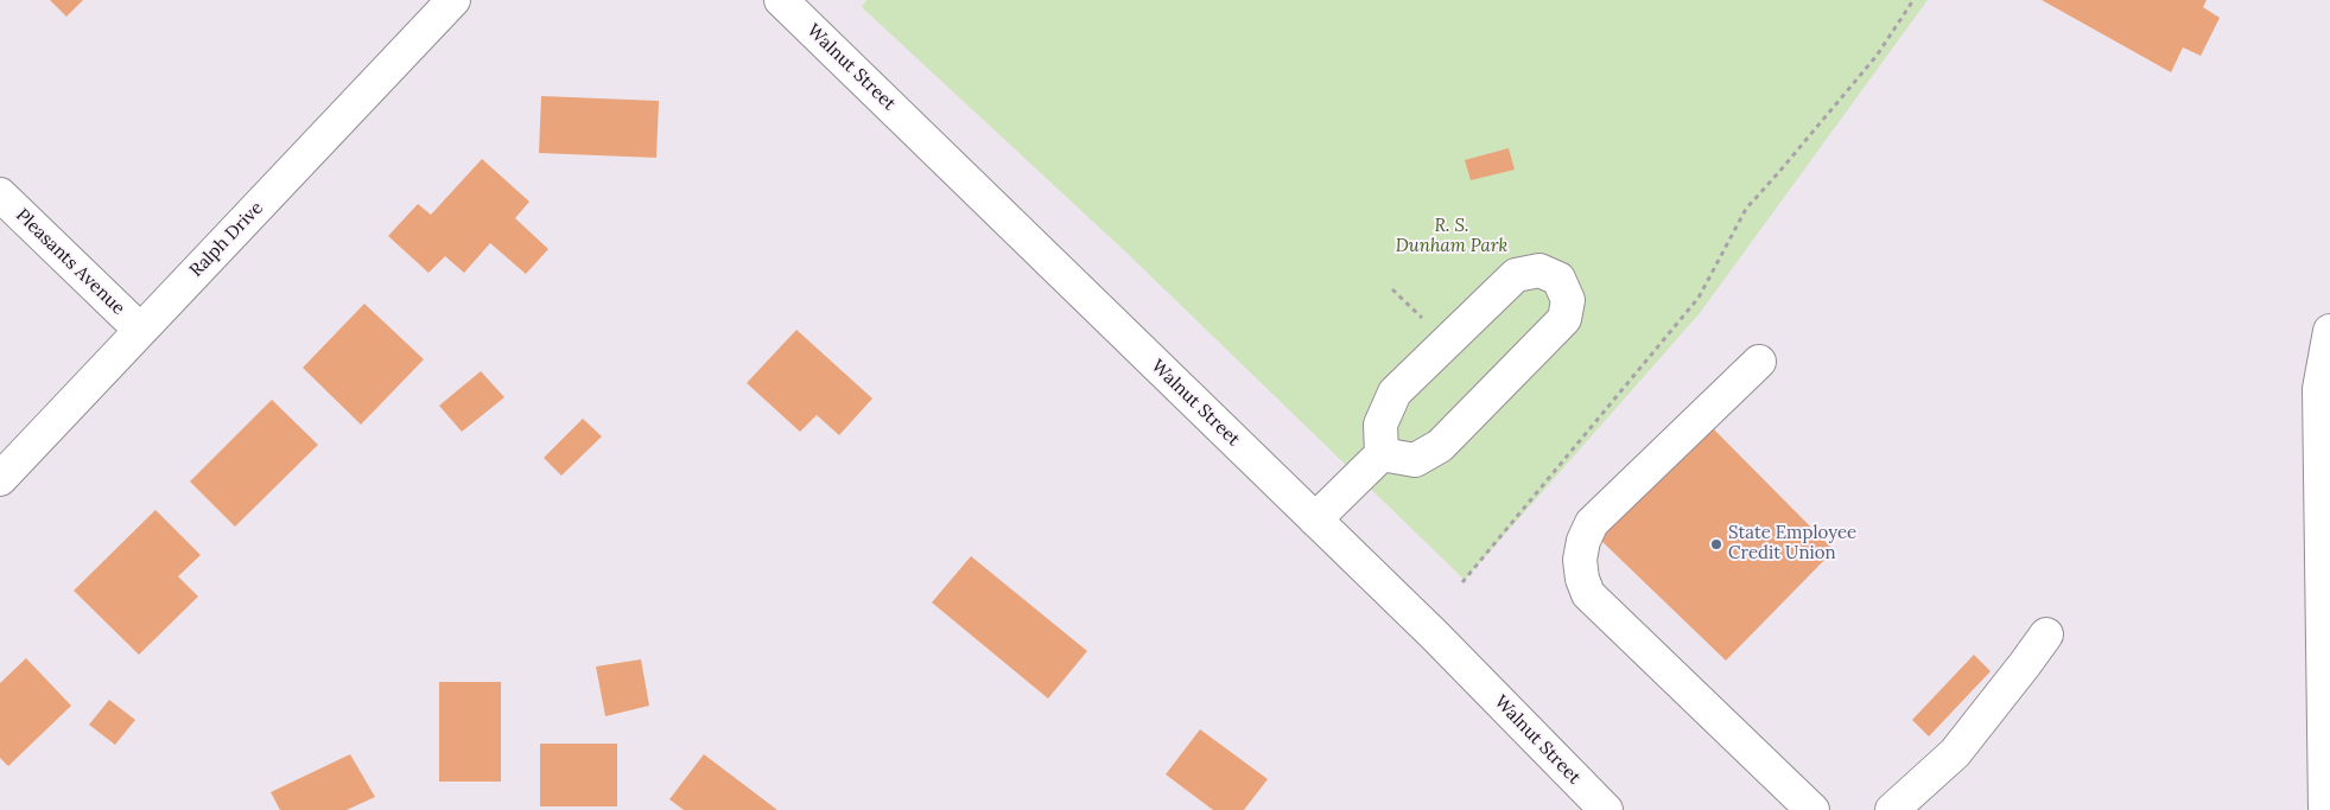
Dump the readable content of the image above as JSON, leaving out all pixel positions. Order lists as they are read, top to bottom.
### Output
{
  "streets": {
    "street": ["Walnut Street", "Ralph Drive", "Pleasants Avenue"]
  },
  "crossings": [
    ["Ralph Drive", "Pleasants Avenue"]
  ],
  "parks": ["R. S. Dunham Park"],
  "places": ["State Employee Credit Union"]
}
